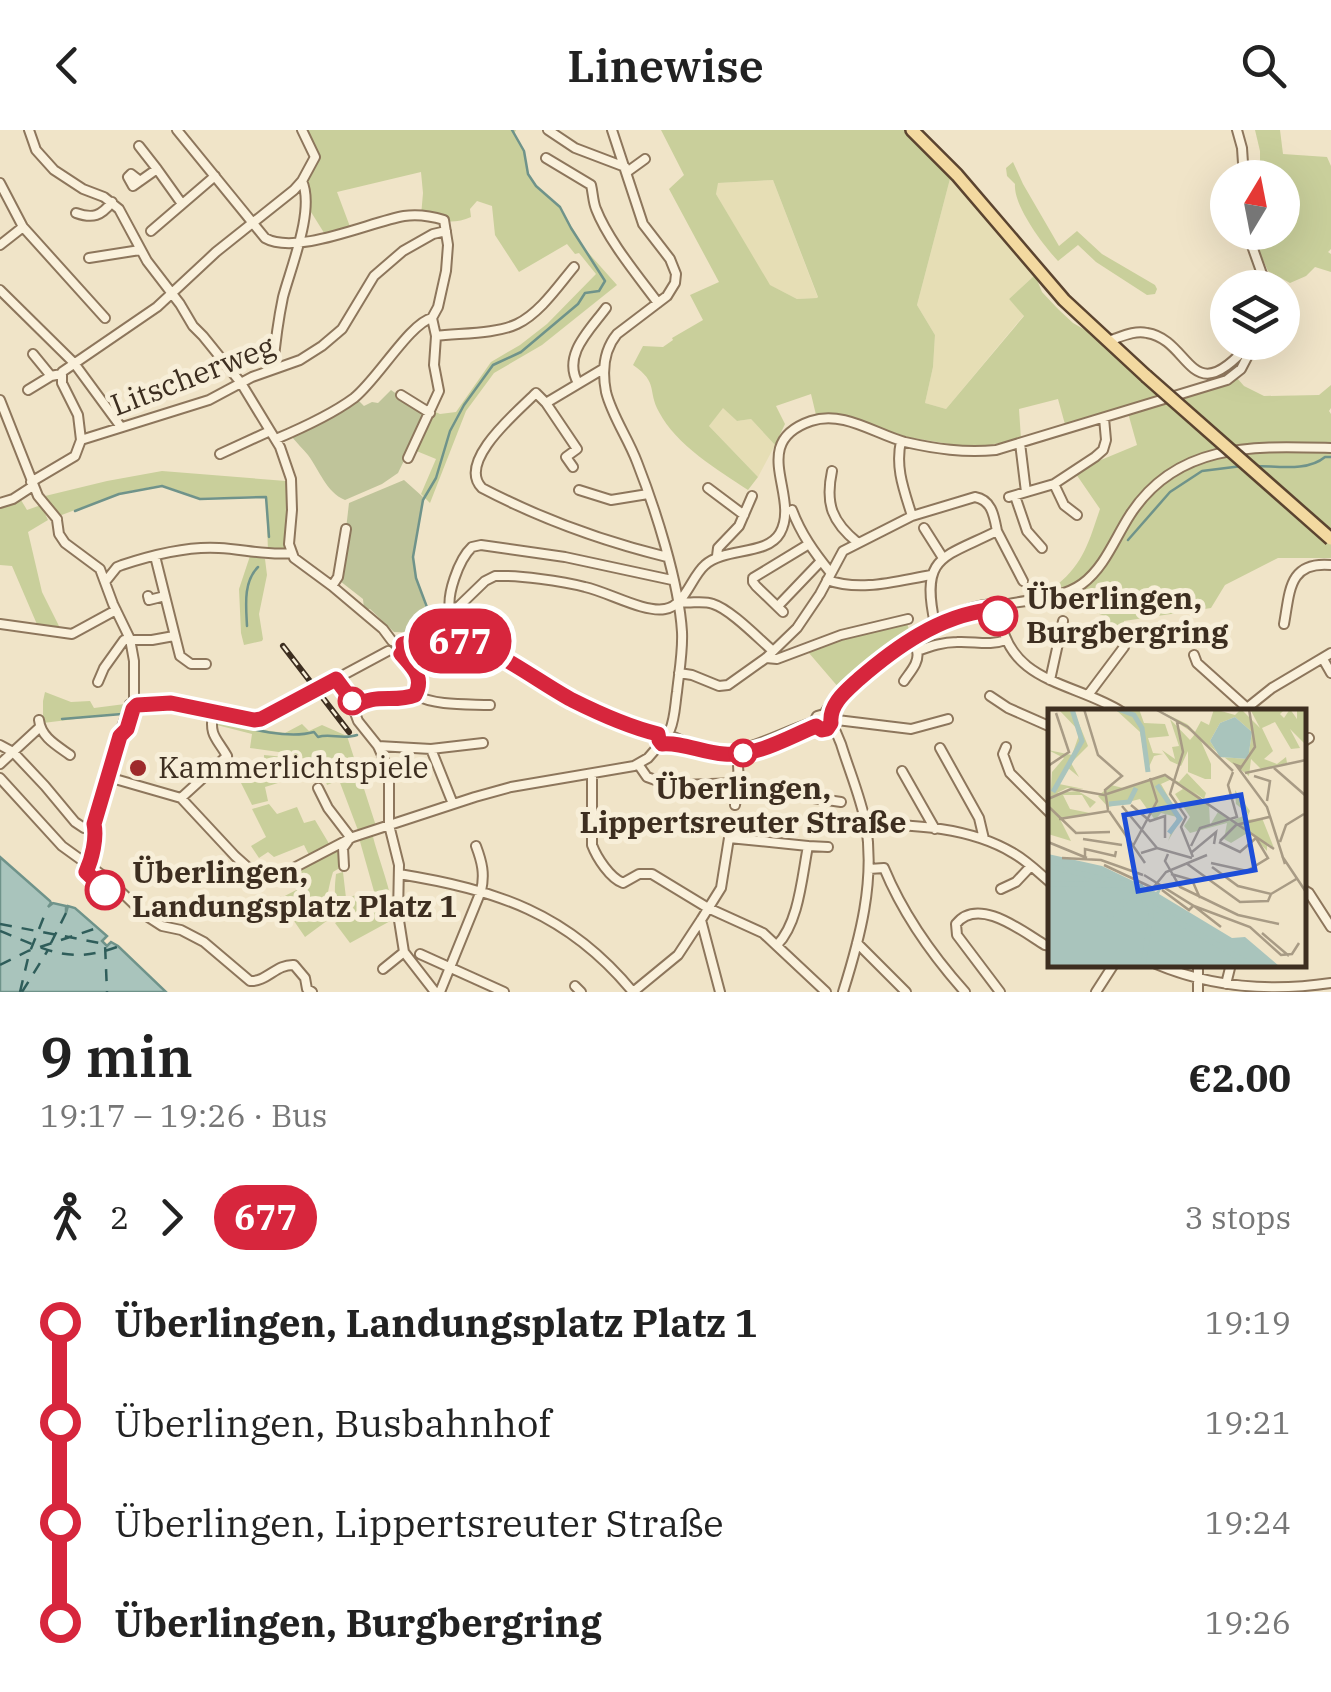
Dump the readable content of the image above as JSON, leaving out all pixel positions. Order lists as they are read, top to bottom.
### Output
{
  "streets": {
    "street": ["Litscherweg"]
  },
  "places": [
    "Überlingen, Burgbergring",
    "Überlingen, Lippertsreuter Straße",
    "Kammerlichtspiele",
    "Überlingen, Landungsplatz Platz 1"
  ],
  "lines": ["bus line 677"],
  "north": "top",
  "page": {
    "header": "Linewise",
    "on_map": "677",
    "heading": ["9 min", "19:17 – 19:26 · Bus", "€2.00"],
    "legs": ["2", "677", "3 stops"],
    "list": [
      {
        "name": "Überlingen, Landungsplatz Platz 1",
        "value": "19:19"
      },
      {
        "name": "Überlingen, Busbahnhof",
        "value": "19:21"
      },
      {
        "name": "Überlingen, Lippertsreuter Straße",
        "value": "19:24"
      },
      {
        "name": "Überlingen, Burgbergring",
        "value": "19:26"
      }
    ]
  }
}
